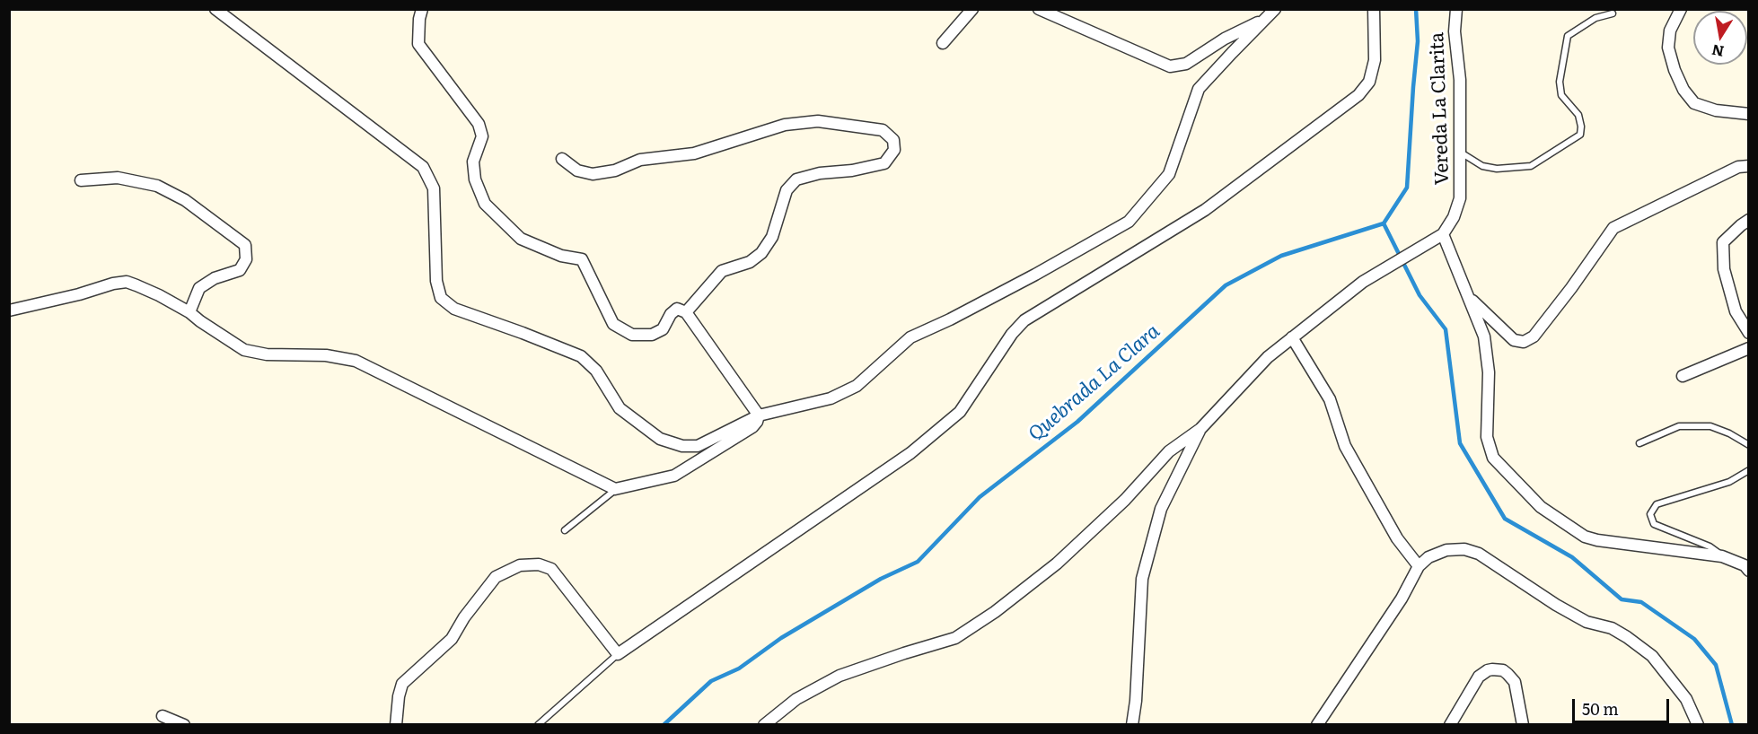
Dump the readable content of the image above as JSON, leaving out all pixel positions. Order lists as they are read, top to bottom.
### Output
{
  "streets": {
    "street": ["Vereda La Clarita"]
  },
  "water": ["Quebrada La Clara"],
  "scale_bar": "50 m",
  "north": "bottom"
}
